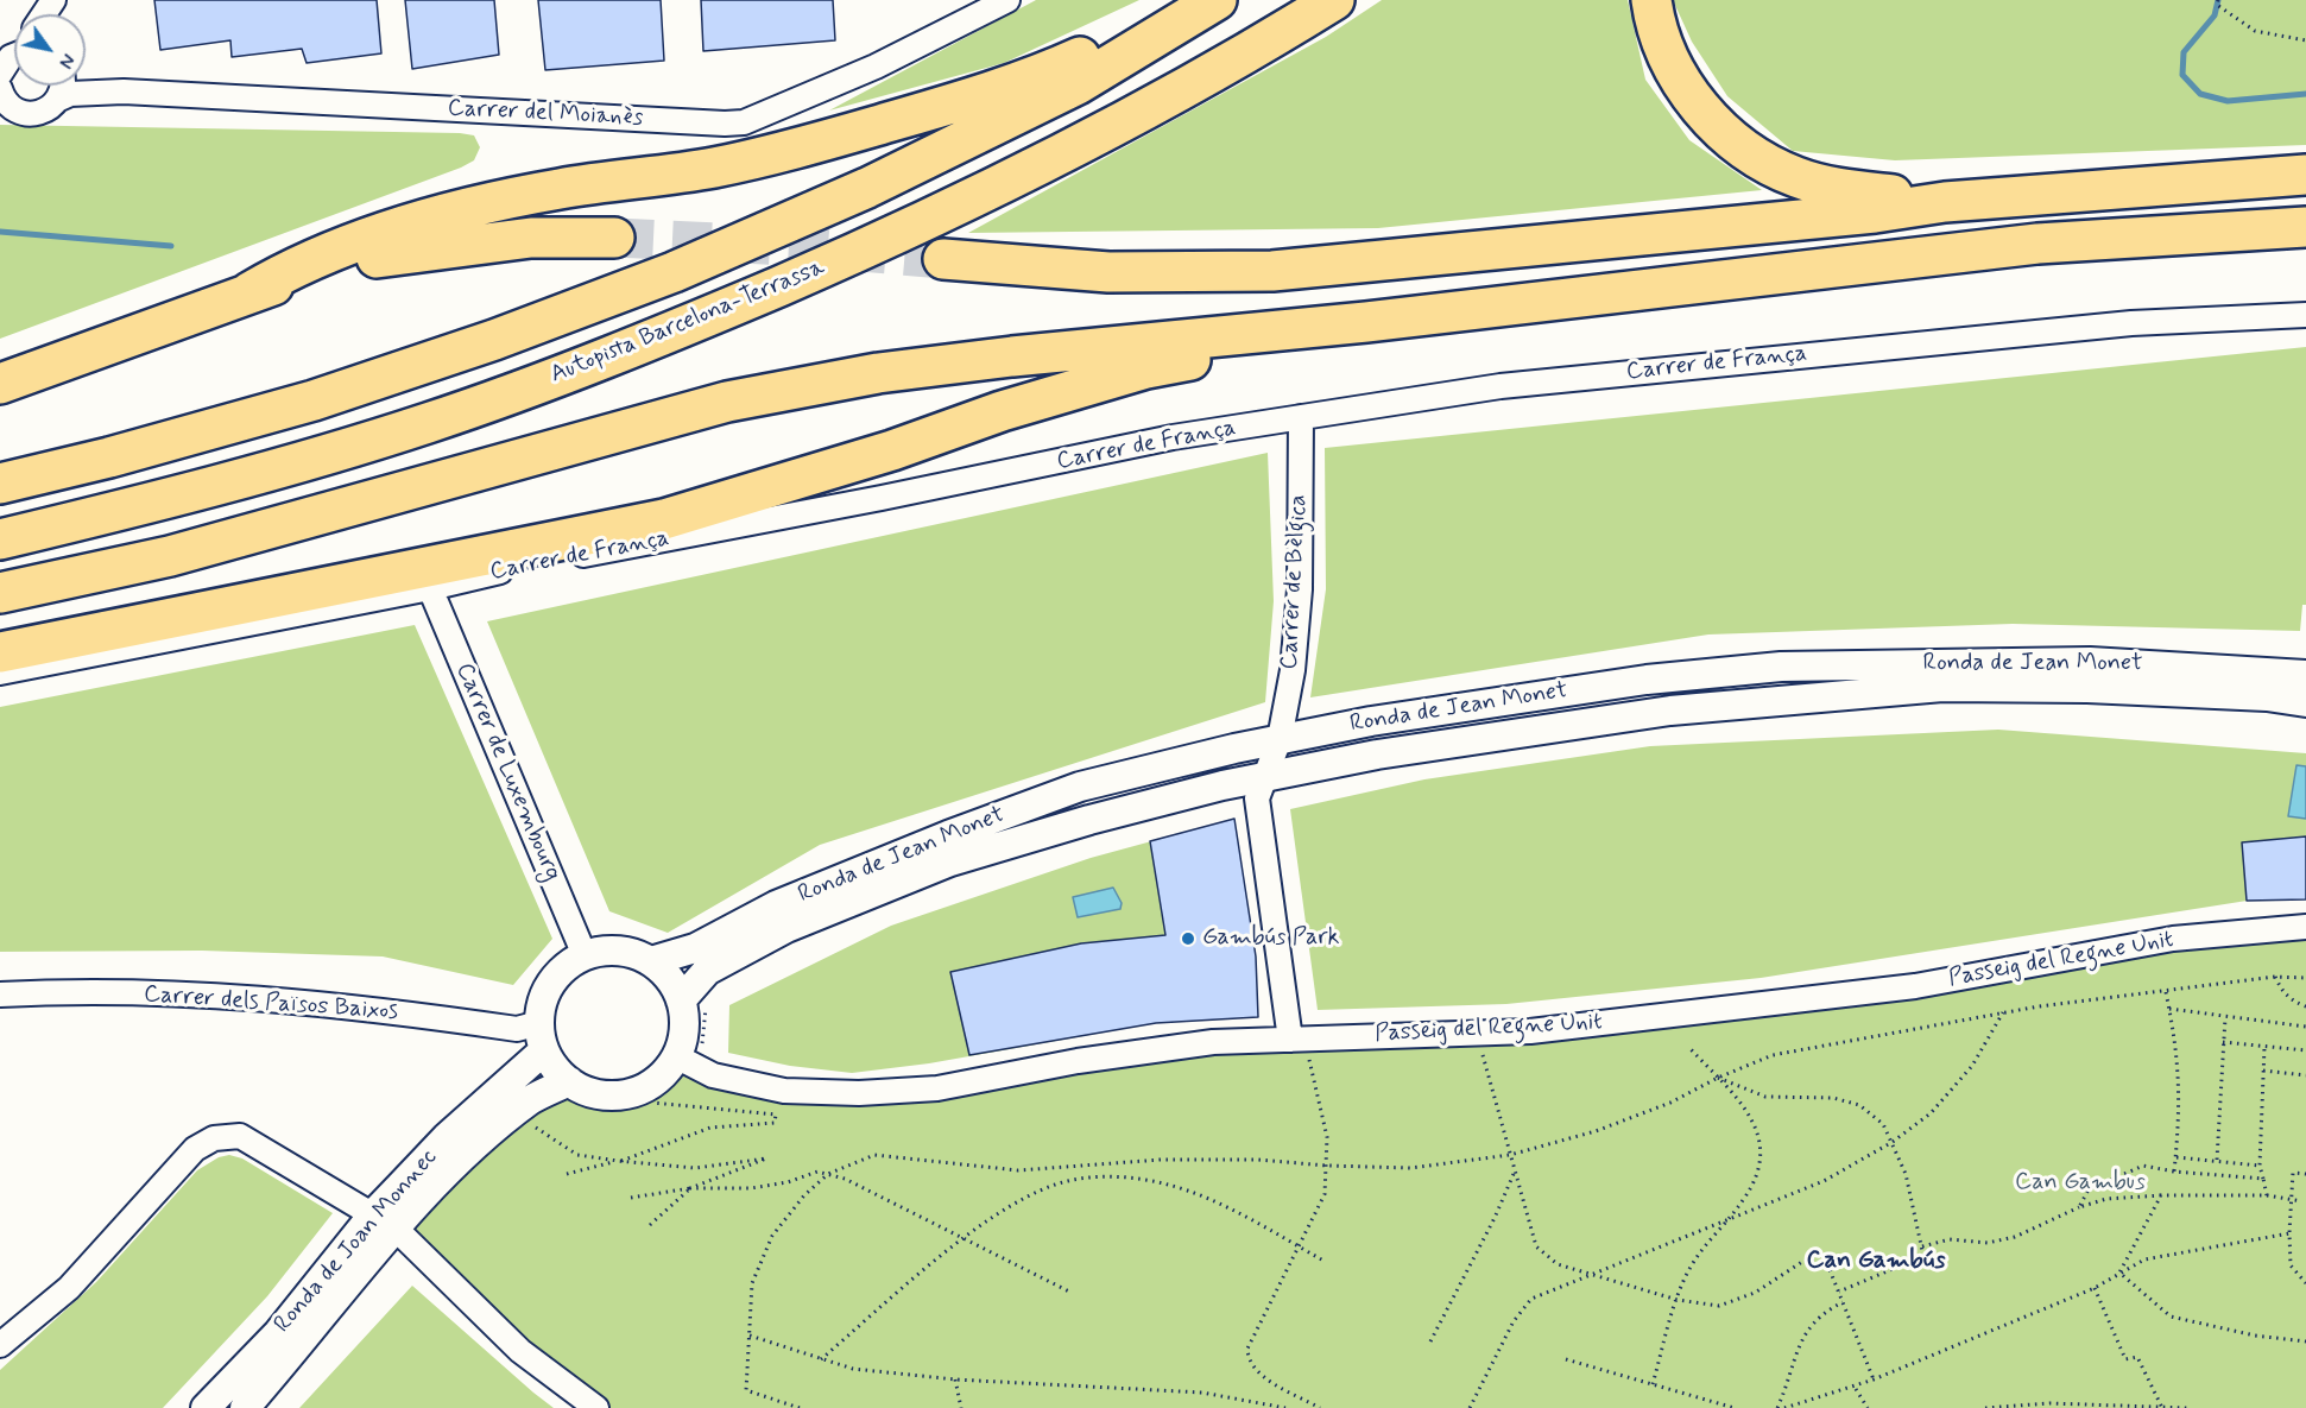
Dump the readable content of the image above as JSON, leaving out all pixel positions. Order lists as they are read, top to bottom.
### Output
{
  "streets": {
    "highway": ["Autopista Barcelona-Terrassa"],
    "street": [
      "Carrer del Moianès",
      "Carrer de França",
      "Carrer de Bèlgica",
      "Ronda de Jean Monet",
      "Carrer de Luxembourg",
      "Passeig del Regne Unit",
      "Carrer dels Països Baixos",
      "Ronda de Joan Monnec"
    ]
  },
  "crossings": [
    ["Carrer de França", "Carrer de Bèlgica"],
    ["Carrer de França", "Carrer de Luxembourg"],
    ["Carrer de Bèlgica", "Ronda de Jean Monet"],
    ["Carrer de Bèlgica", "Passeig del Regne Unit"],
    ["Ronda de Jean Monet", "Carrer de Luxembourg"],
    ["Ronda de Jean Monet", "Passeig del Regne Unit"],
    ["Ronda de Jean Monet", "Carrer dels Països Baixos"],
    ["Ronda de Jean Monet", "Ronda de Joan Monnec"],
    ["Carrer de Luxembourg", "Passeig del Regne Unit"],
    ["Carrer de Luxembourg", "Carrer dels Països Baixos"],
    ["Carrer de Luxembourg", "Ronda de Joan Monnec"],
    ["Passeig del Regne Unit", "Carrer dels Països Baixos"],
    ["Passeig del Regne Unit", "Ronda de Joan Monnec"],
    ["Carrer dels Països Baixos", "Ronda de Joan Monnec"]
  ],
  "districts": ["Can Gambús"],
  "parks": ["Can Gambus"],
  "places": ["Gambús Park"],
  "north": "bottom right"
}
